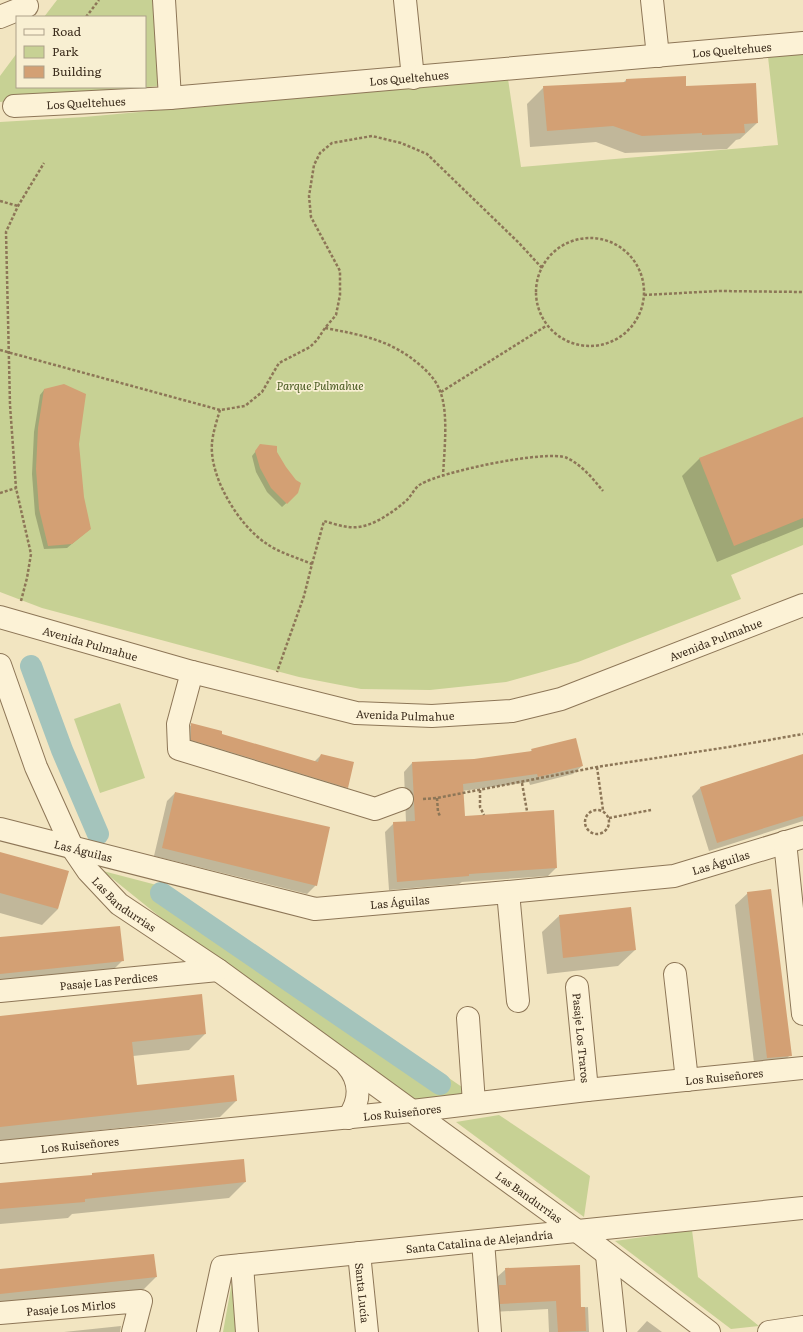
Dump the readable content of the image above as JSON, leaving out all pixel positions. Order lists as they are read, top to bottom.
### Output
{
  "streets": {
    "street": [
      "Los Queltehues",
      "Avenida Pulmahue",
      "Las Águilas",
      "Las Bandurrias",
      "Pasaje Las Perdices",
      "Pasaje Los Traros",
      "Los Ruiseñores",
      "Santa Catalina de Alejandría",
      "Santa Lucía",
      "Pasaje Los Mirlos"
    ]
  },
  "crossings": [
    ["Las Águilas", "Las Bandurrias"],
    ["Las Bandurrias", "Pasaje Las Perdices"],
    ["Las Bandurrias", "Los Ruiseñores"],
    ["Las Bandurrias", "Santa Catalina de Alejandría"],
    ["Pasaje Los Traros", "Los Ruiseñores"],
    ["Santa Catalina de Alejandría", "Santa Lucía"]
  ],
  "parks": ["Parque Pulmahue"],
  "legend": ["Road", "Park", "Building"]
}
